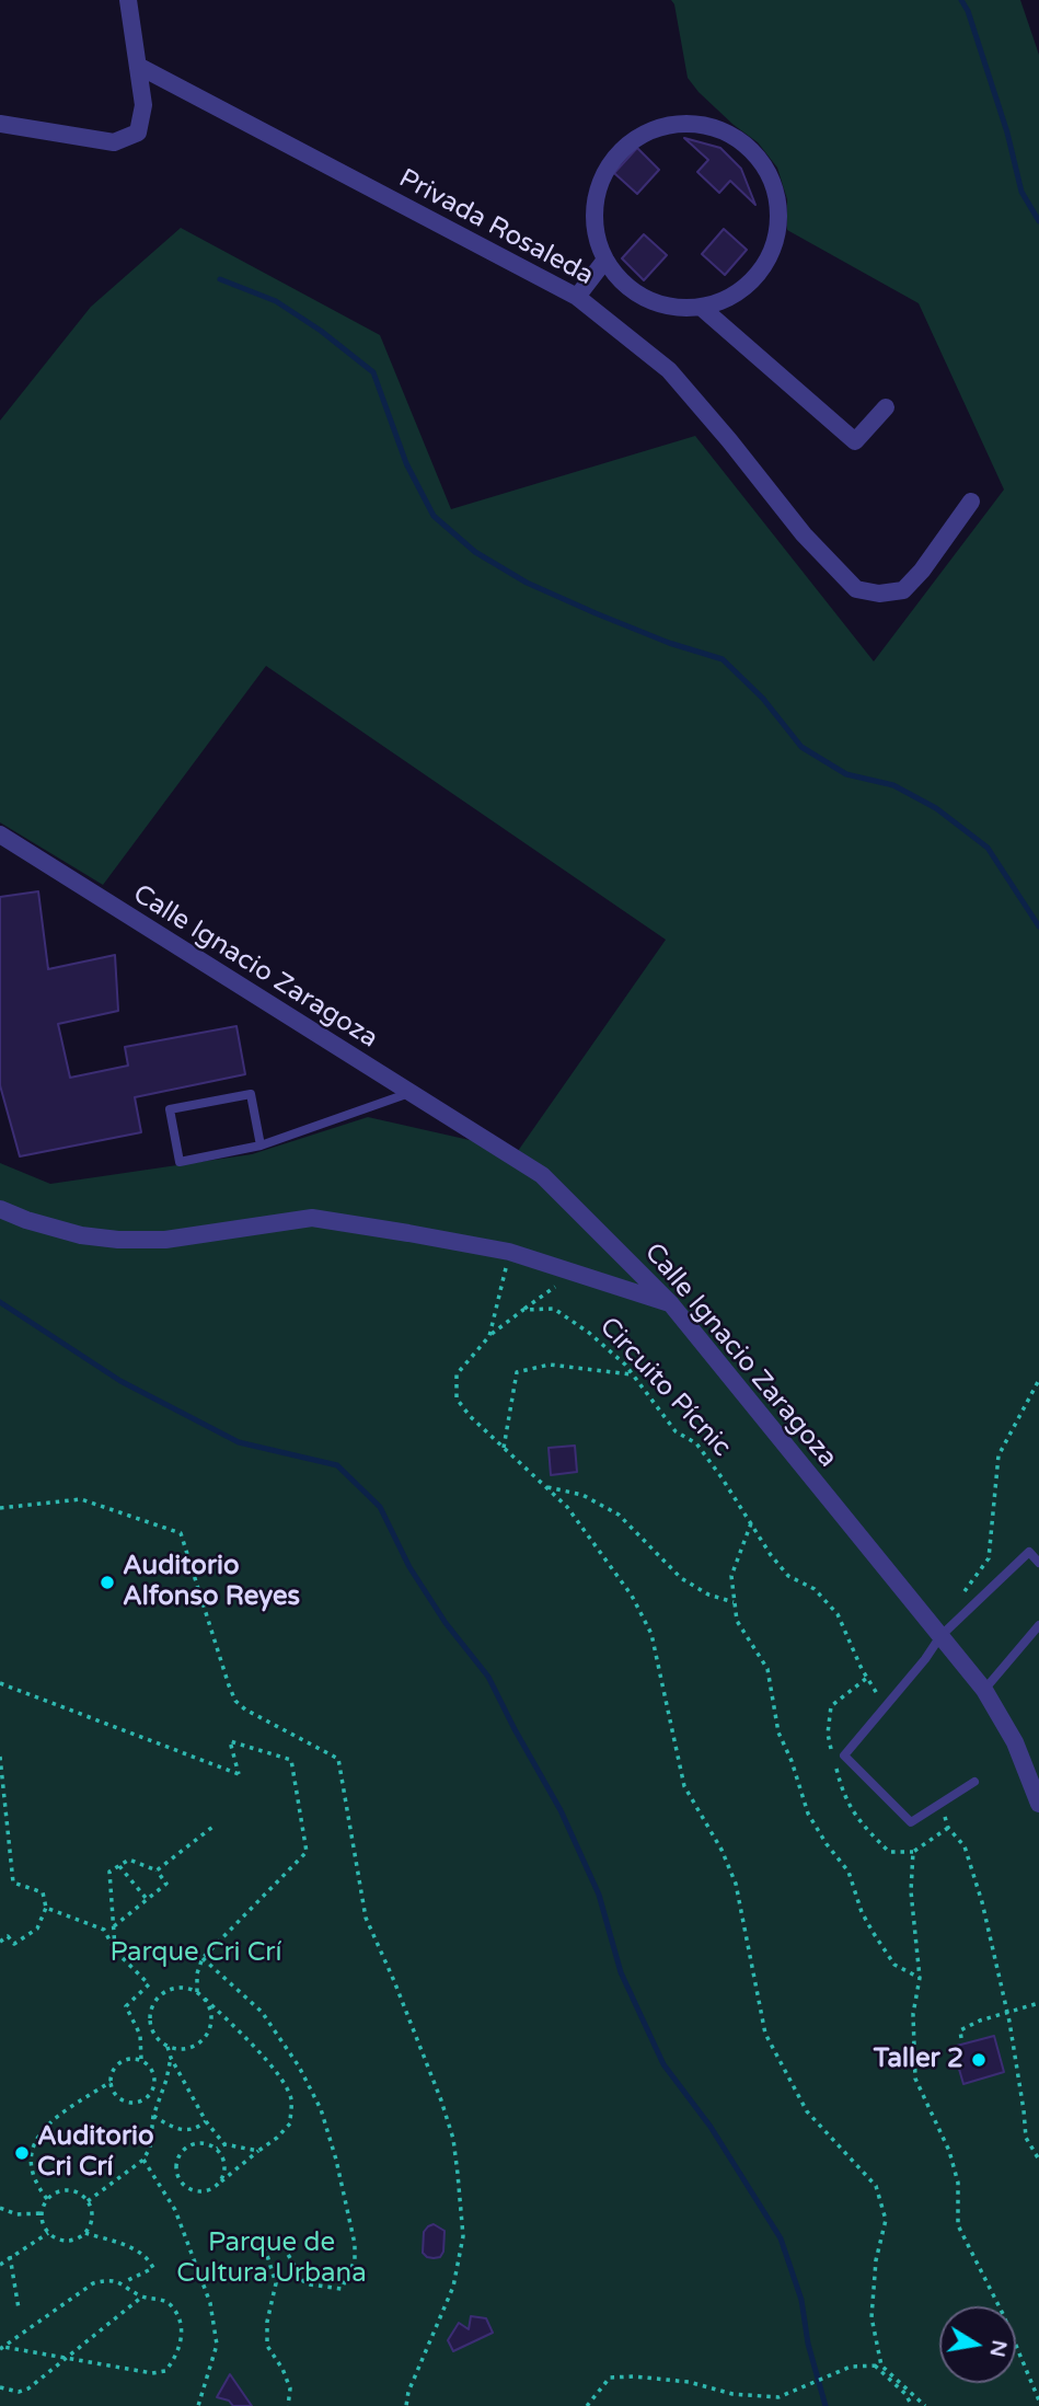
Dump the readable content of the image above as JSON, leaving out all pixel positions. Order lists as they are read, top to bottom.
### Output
{
  "streets": {
    "street": ["Privada Rosaleda", "Calle Ignacio Zaragoza"],
    "path": ["Circuito Pícnic"]
  },
  "parks": ["Parque Cri Crí", "Parque de Cultura Urbana"],
  "places": ["Auditorio Alfonso Reyes", "Taller 2", "Auditorio Cri Crí"],
  "north": "right"
}
